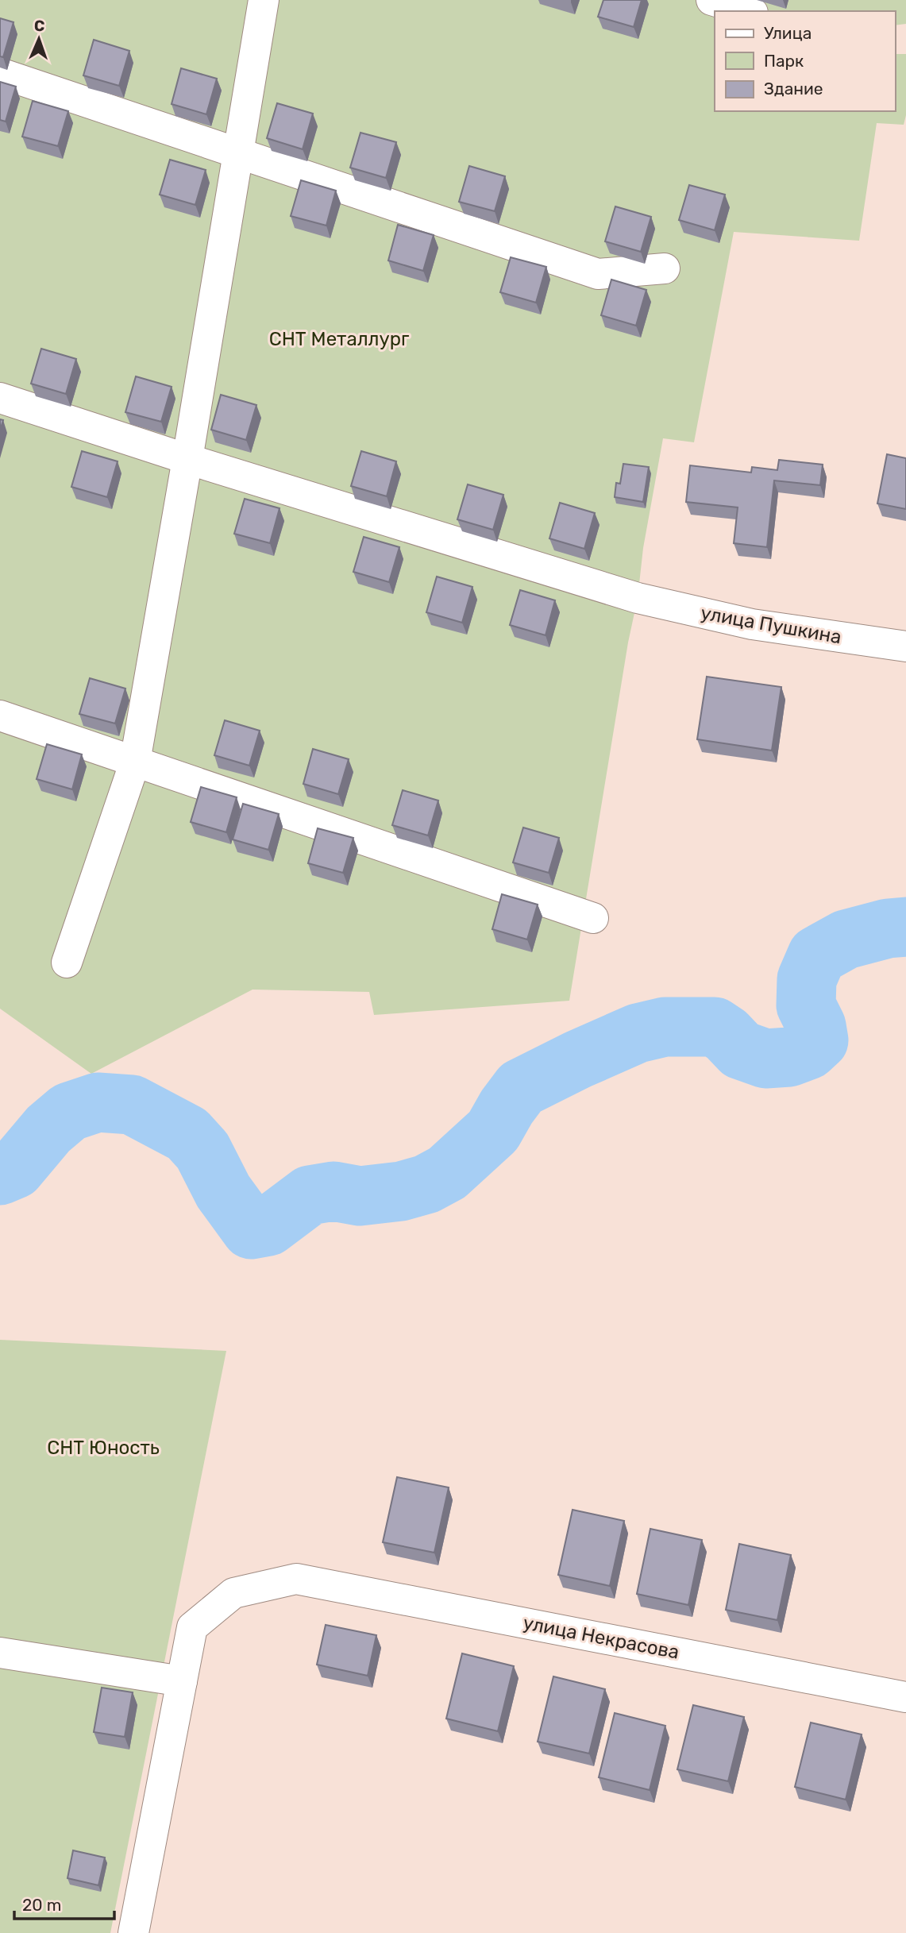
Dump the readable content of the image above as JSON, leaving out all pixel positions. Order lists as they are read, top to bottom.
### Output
{
  "streets": {
    "street": ["улица Пушкина", "улица Некрасова"]
  },
  "parks": ["СНТ Металлург", "СНТ Юность"],
  "legend": ["Улица", "Парк", "Здание"],
  "scale_bar": "20 m",
  "north": "top"
}
